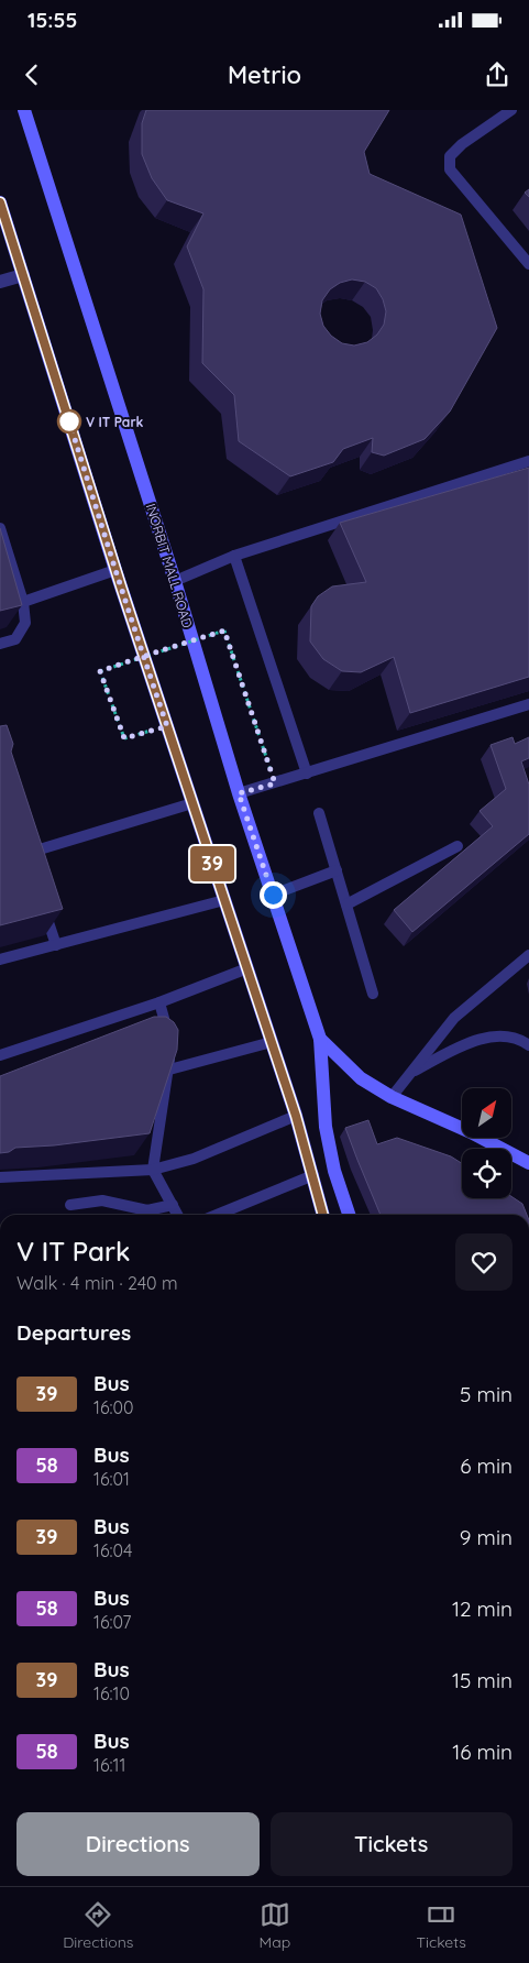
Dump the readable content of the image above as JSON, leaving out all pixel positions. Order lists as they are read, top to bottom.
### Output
{
  "streets": {
    "main road": ["INORBIT MALL ROAD"]
  },
  "places": ["V IT Park"],
  "lines": ["bus line 39"],
  "north": "top right",
  "page": {
    "status": "15:55",
    "header": "Metrio",
    "on_map": "39",
    "heading": [
      ["V IT Park", "Walk · 4 min · 240 m"],
      "Departures"
    ],
    "list": [
      {
        "mark": "39",
        "name": "Bus",
        "note": "16:00",
        "value": "5 min"
      },
      {
        "mark": "58",
        "name": "Bus",
        "note": "16:01",
        "value": "6 min"
      },
      {
        "mark": "39",
        "name": "Bus",
        "note": "16:04",
        "value": "9 min"
      },
      {
        "mark": "58",
        "name": "Bus",
        "note": "16:07",
        "value": "12 min"
      },
      {
        "mark": "39",
        "name": "Bus",
        "note": "16:10",
        "value": "15 min"
      },
      {
        "mark": "58",
        "name": "Bus",
        "note": "16:11",
        "value": "16 min"
      }
    ],
    "buttons": ["Directions", "Tickets"],
    "tabs": ["Directions", "Map", "Tickets"]
  }
}
